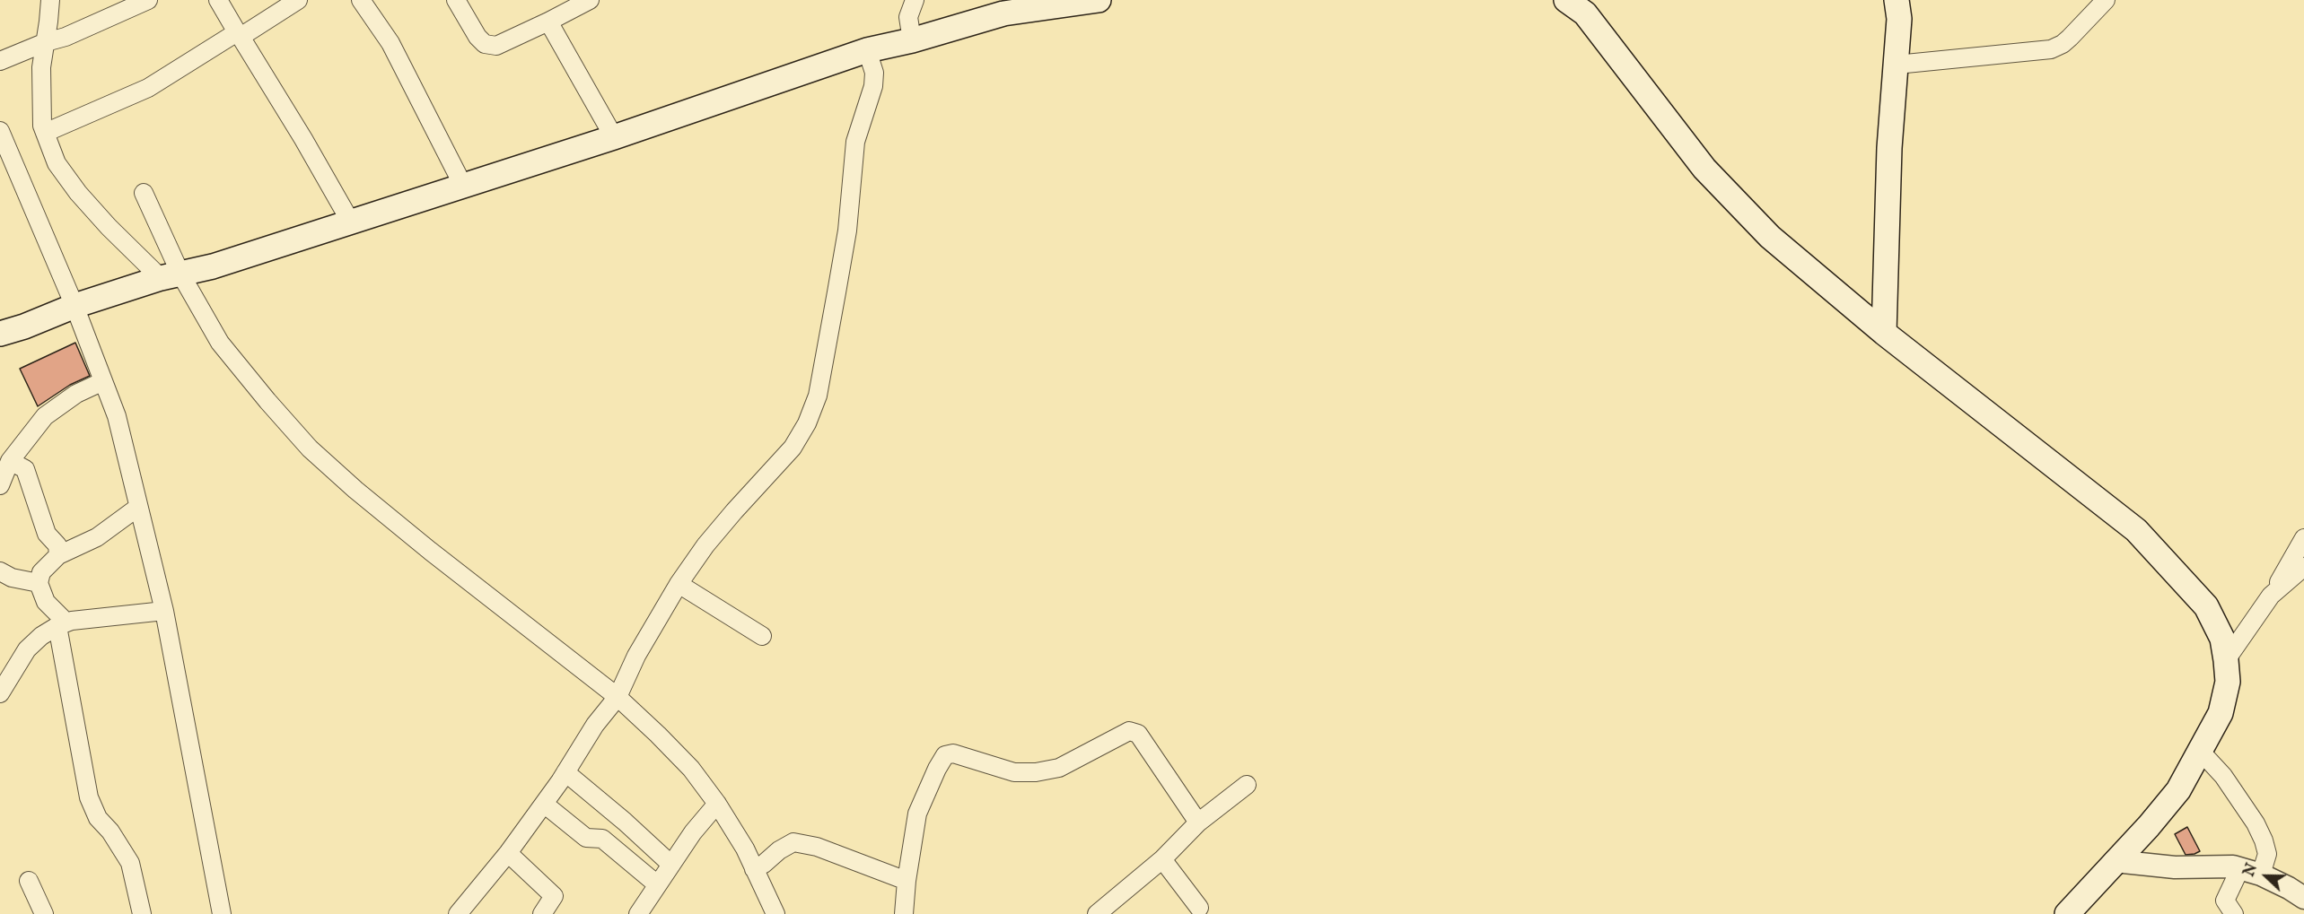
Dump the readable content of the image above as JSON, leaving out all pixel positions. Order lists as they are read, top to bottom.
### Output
{
  "north": "left"
}
